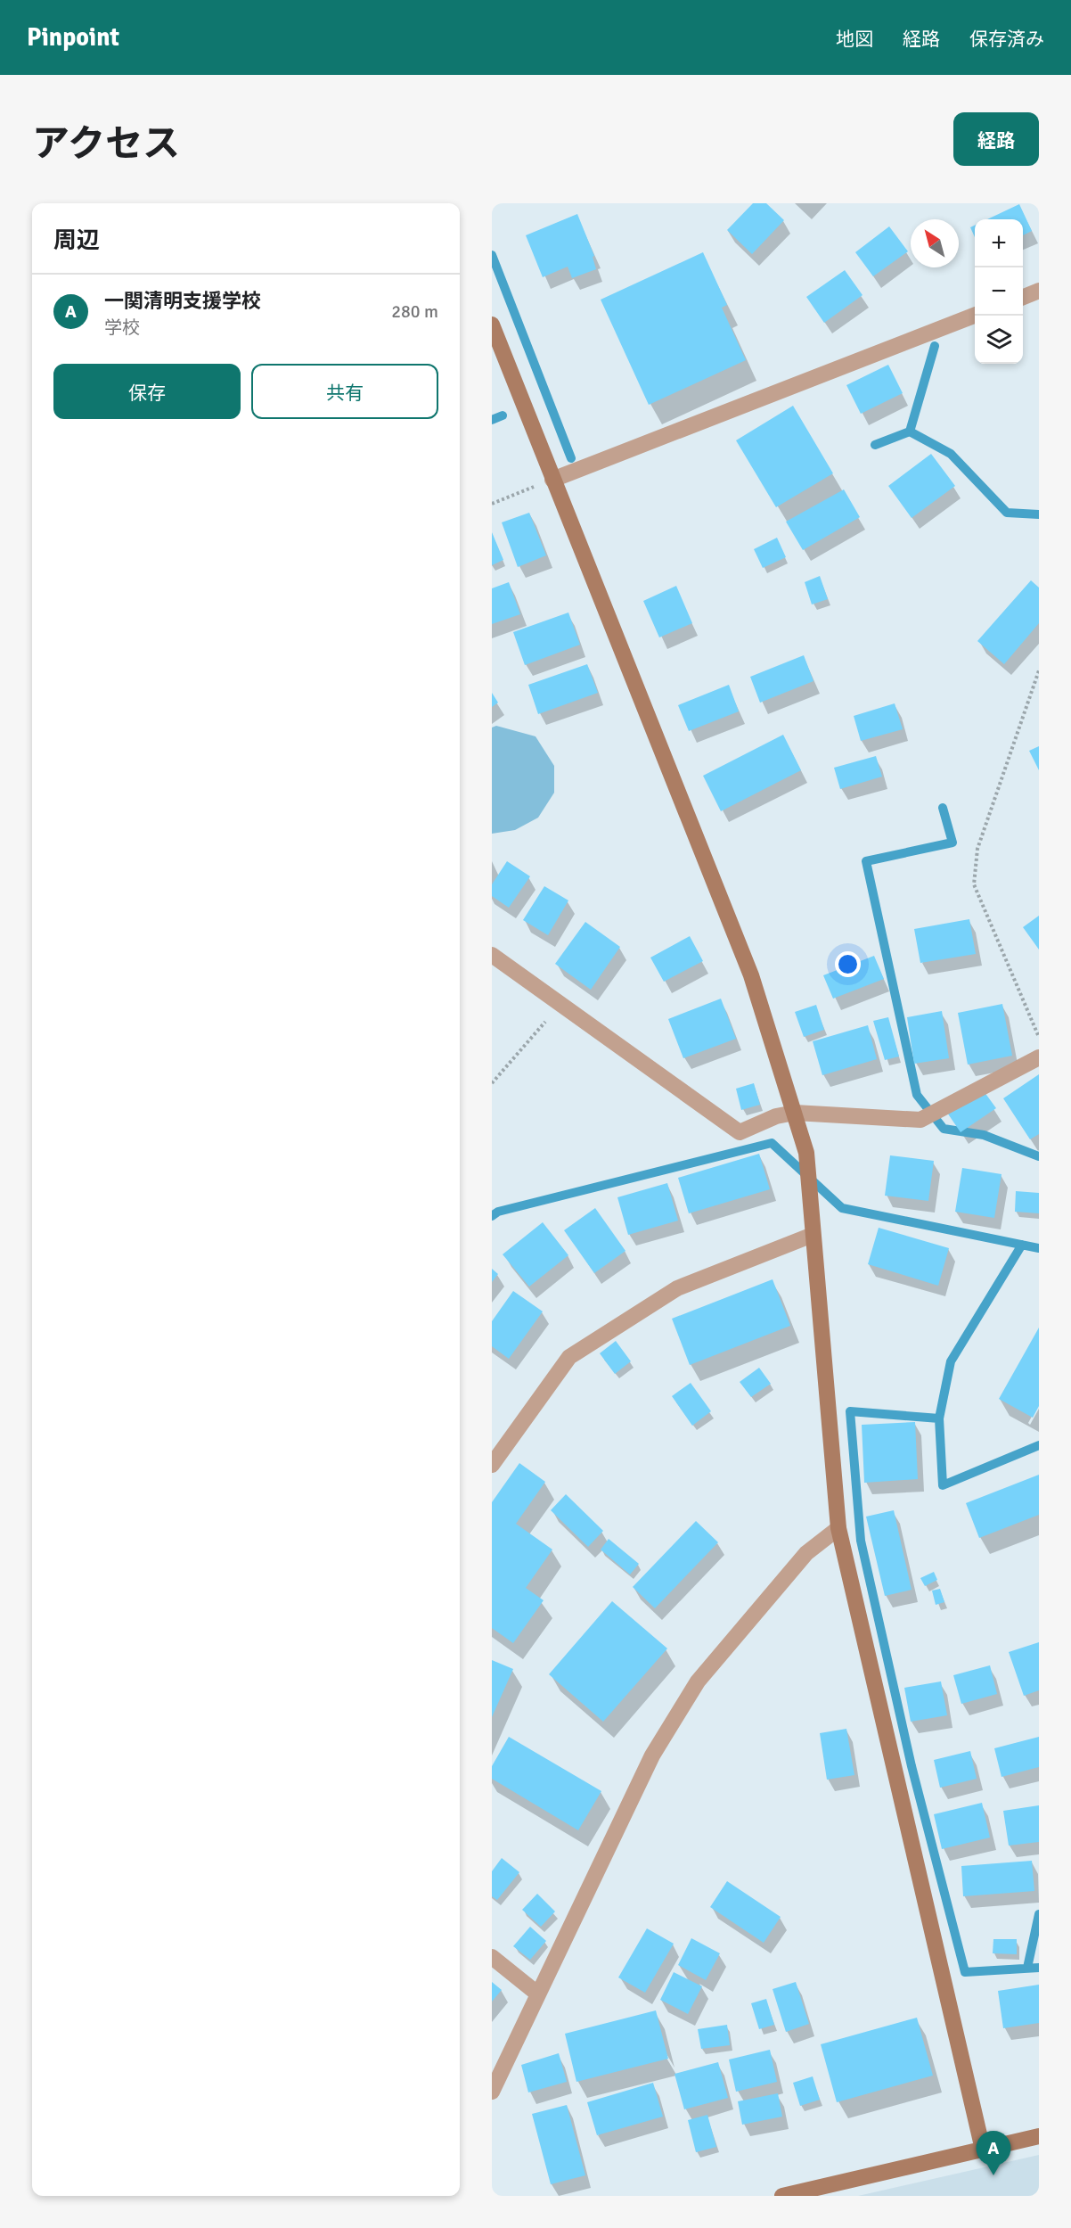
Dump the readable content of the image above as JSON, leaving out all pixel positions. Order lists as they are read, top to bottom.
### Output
{
  "north": "top left",
  "page": {
    "header": "Pinpoint",
    "nav": ["地図", "経路", "保存済み"],
    "title": "アクセス",
    "buttons": [
      "経路",
      ["保存", "共有"]
    ],
    "heading": "周辺",
    "map_buttons": ["+", "−"],
    "list": [
      {
        "mark": "A",
        "name": "一関清明支援学校",
        "note": "学校",
        "value": "280 m"
      }
    ],
    "pins": "A"
  }
}
